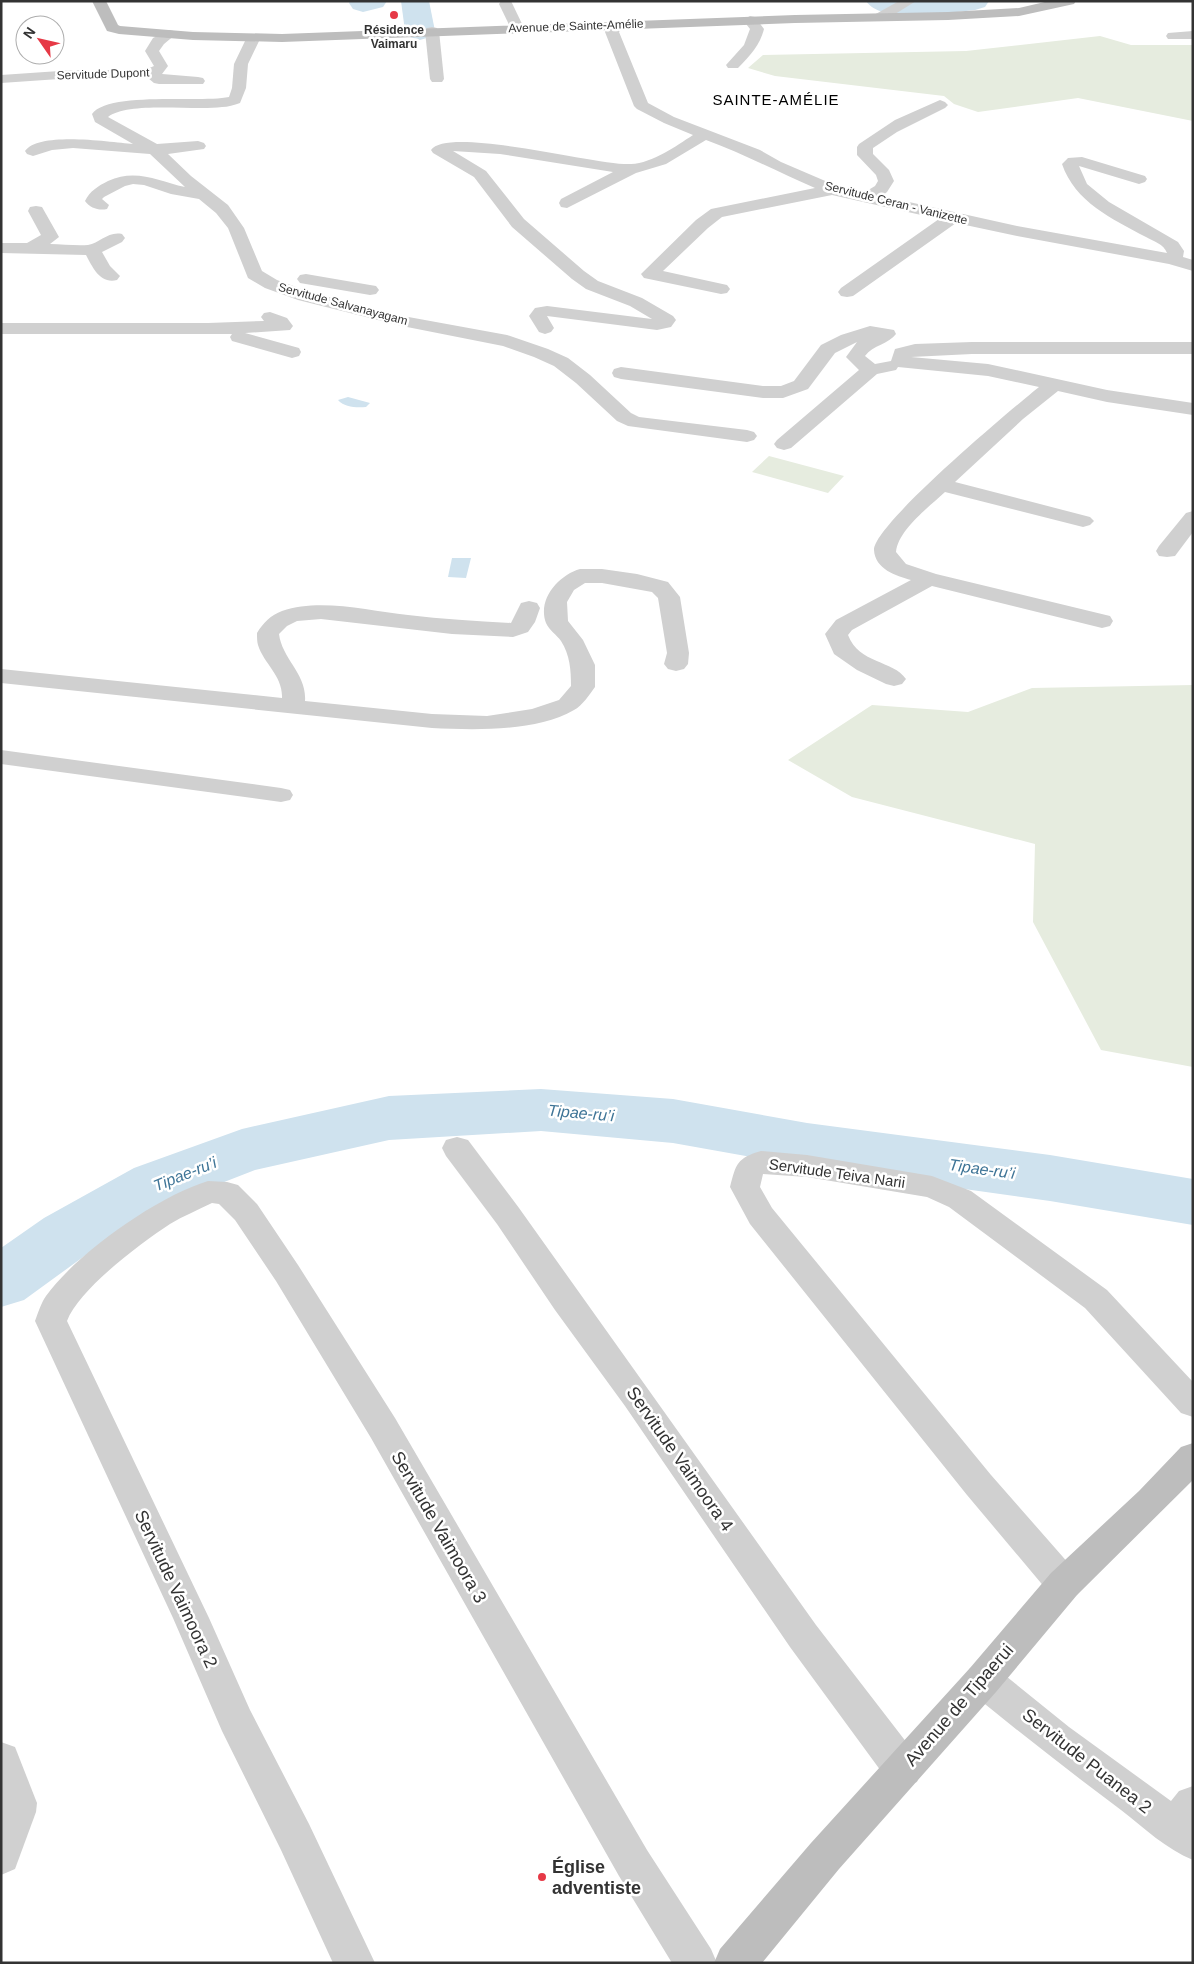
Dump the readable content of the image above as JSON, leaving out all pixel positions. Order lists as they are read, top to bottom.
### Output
{
  "streets": {
    "street": [
      "Avenue de Sainte-Amélie",
      "Servitude Dupont",
      "Servitude Ceran - Vanizette",
      "Servitude Salvanayagam",
      "Servitude Teiva Narii",
      "Servitude Vaimoora 4",
      "Servitude Vaimoora 3",
      "Servitude Vaimoora 2",
      "Avenue de Tipaerui",
      "Servitude Puanea 2"
    ]
  },
  "crossings": [
    ["Avenue de Sainte-Amélie", "Servitude Dupont"],
    ["Avenue de Sainte-Amélie", "Servitude Ceran - Vanizette"],
    ["Avenue de Sainte-Amélie", "Servitude Salvanayagam"],
    ["Servitude Teiva Narii", "Avenue de Tipaerui"],
    ["Servitude Vaimoora 4", "Avenue de Tipaerui"],
    ["Servitude Vaimoora 3", "Servitude Vaimoora 2"],
    ["Avenue de Tipaerui", "Servitude Puanea 2"]
  ],
  "districts": ["SAINTE-AMÉLIE"],
  "water": ["Tipae-ru’i"],
  "places": ["Résidence Vaimaru", "Église adventiste"],
  "north": "top left"
}
